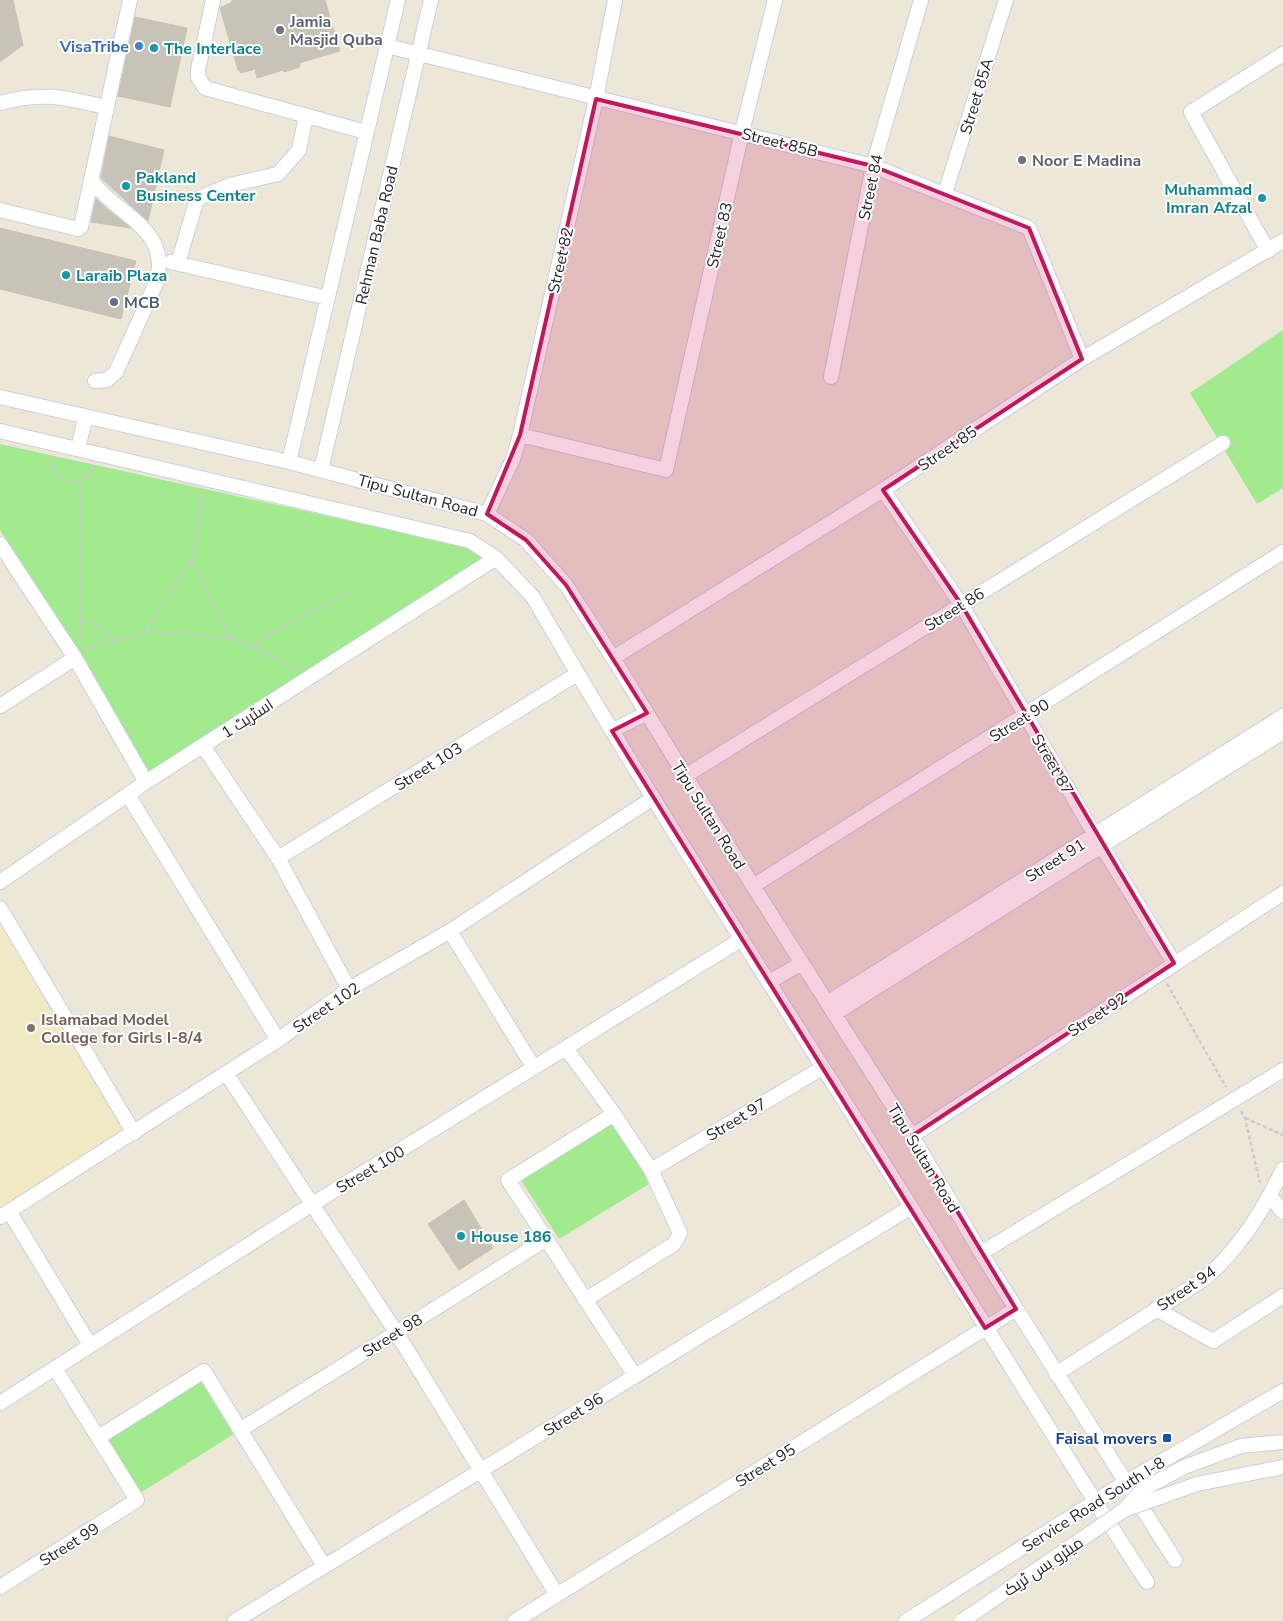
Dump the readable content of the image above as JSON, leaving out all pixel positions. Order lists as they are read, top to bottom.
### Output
{
  "streets": {
    "street": [
      "Street 85A",
      "Street 85B",
      "Street 84",
      "Rehman Baba Road",
      "Street 83",
      "Street 82",
      "Street 85",
      "Tipu Sultan Road",
      "Street 86",
      "اسٹریٹ 1",
      "Street 90",
      "Street 87",
      "Street 103",
      "Street 91",
      "Street 102",
      "Street 92",
      "Street 97",
      "Street 100",
      "Street 94",
      "Street 98",
      "Street 96",
      "Street 95",
      "Service Road South I-8",
      "Street 99",
      "میٹرو بس ٹریک"
    ]
  },
  "crossings": [
    ["Street 85A", "Street 85B"],
    ["Street 85B", "Street 84"],
    ["Street 85B", "Rehman Baba Road"],
    ["Street 85B", "Street 83"],
    ["Street 85B", "Street 82"],
    ["Street 85B", "Street 85"],
    ["Rehman Baba Road", "Tipu Sultan Road"],
    ["Street 83", "Street 82"],
    ["Street 82", "Tipu Sultan Road"],
    ["Street 85", "Tipu Sultan Road"],
    ["Street 85", "Street 87"],
    ["Tipu Sultan Road", "Street 86"],
    ["Tipu Sultan Road", "اسٹریٹ 1"],
    ["Tipu Sultan Road", "Street 90"],
    ["Tipu Sultan Road", "Street 103"],
    ["Tipu Sultan Road", "Street 91"],
    ["Tipu Sultan Road", "Street 102"],
    ["Tipu Sultan Road", "Street 92"],
    ["Tipu Sultan Road", "Street 97"],
    ["Tipu Sultan Road", "Street 100"],
    ["Tipu Sultan Road", "Street 94"],
    ["Tipu Sultan Road", "Street 96"],
    ["Tipu Sultan Road", "Street 95"],
    ["Tipu Sultan Road", "Service Road South I-8"],
    ["Street 86", "Street 87"],
    ["Street 90", "Street 87"],
    ["Street 87", "Street 91"],
    ["Street 87", "Street 92"]
  ],
  "places": {
    "other": [
      "Jamia Masjid Quba",
      "VisaTribe",
      "The Interlace",
      "Noor E Madina",
      "Pakland Business Center",
      "Muhammad Imran Afzal",
      "Laraib Plaza",
      "MCB",
      "Islamabad Model College for Girls I-8/4",
      "House 186"
    ],
    "transit": ["Faisal movers"]
  }
}
